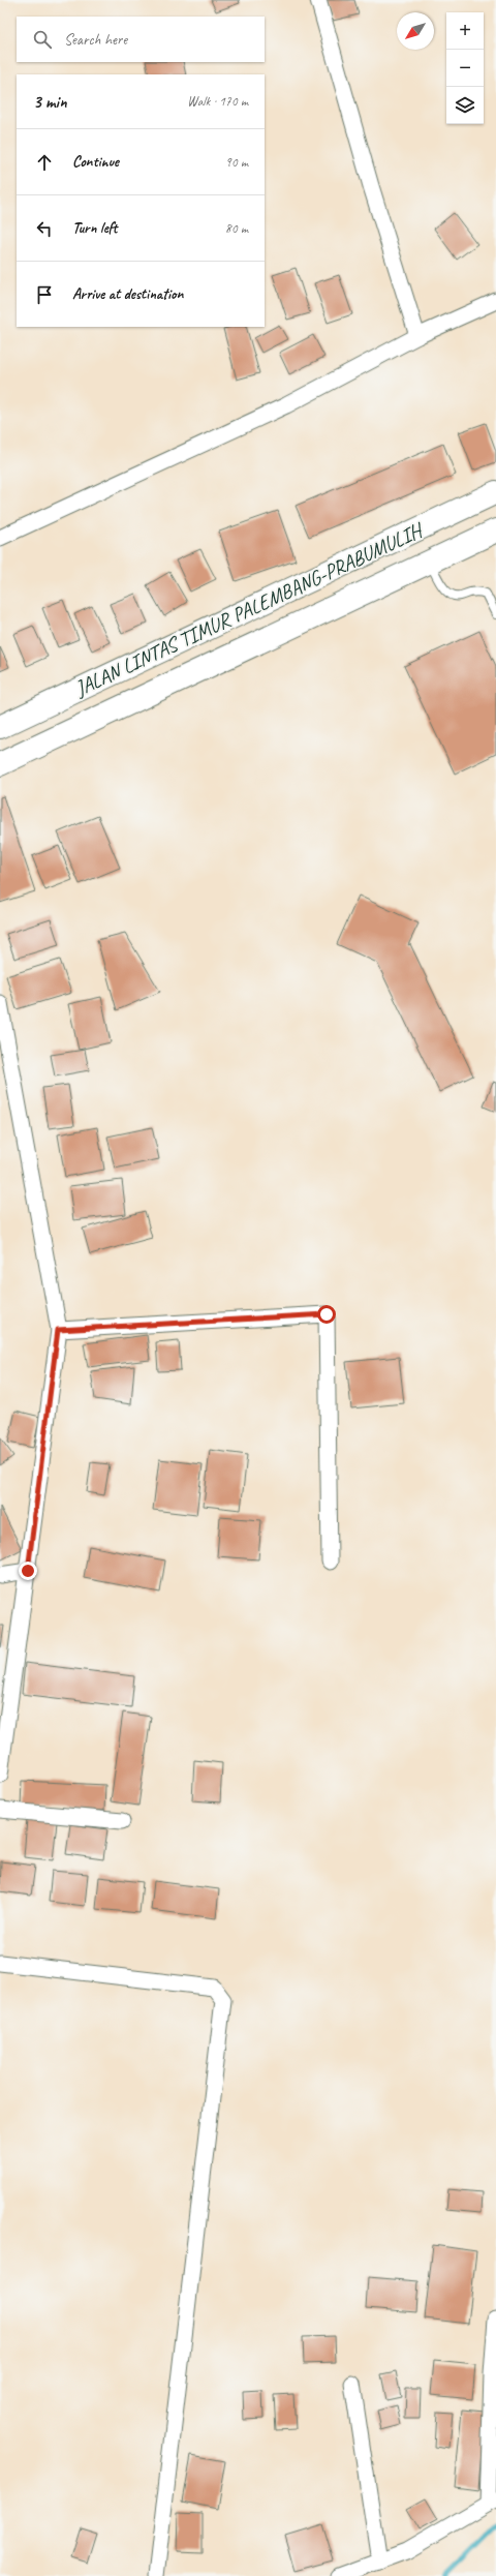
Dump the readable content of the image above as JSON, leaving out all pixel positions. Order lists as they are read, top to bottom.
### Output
{
  "streets": {
    "highway": ["JALAN LINTAS TIMUR PALEMBANG-PRABUMULIH"]
  },
  "north": "bottom left",
  "page": {
    "map_buttons": ["+", "−"],
    "search": "Search here",
    "heading": ["3 min", "Walk · 170 m"],
    "list": [
      ["Continue", "90 m"],
      ["Turn left", "80 m"],
      "Arrive at destination"
    ]
  }
}
